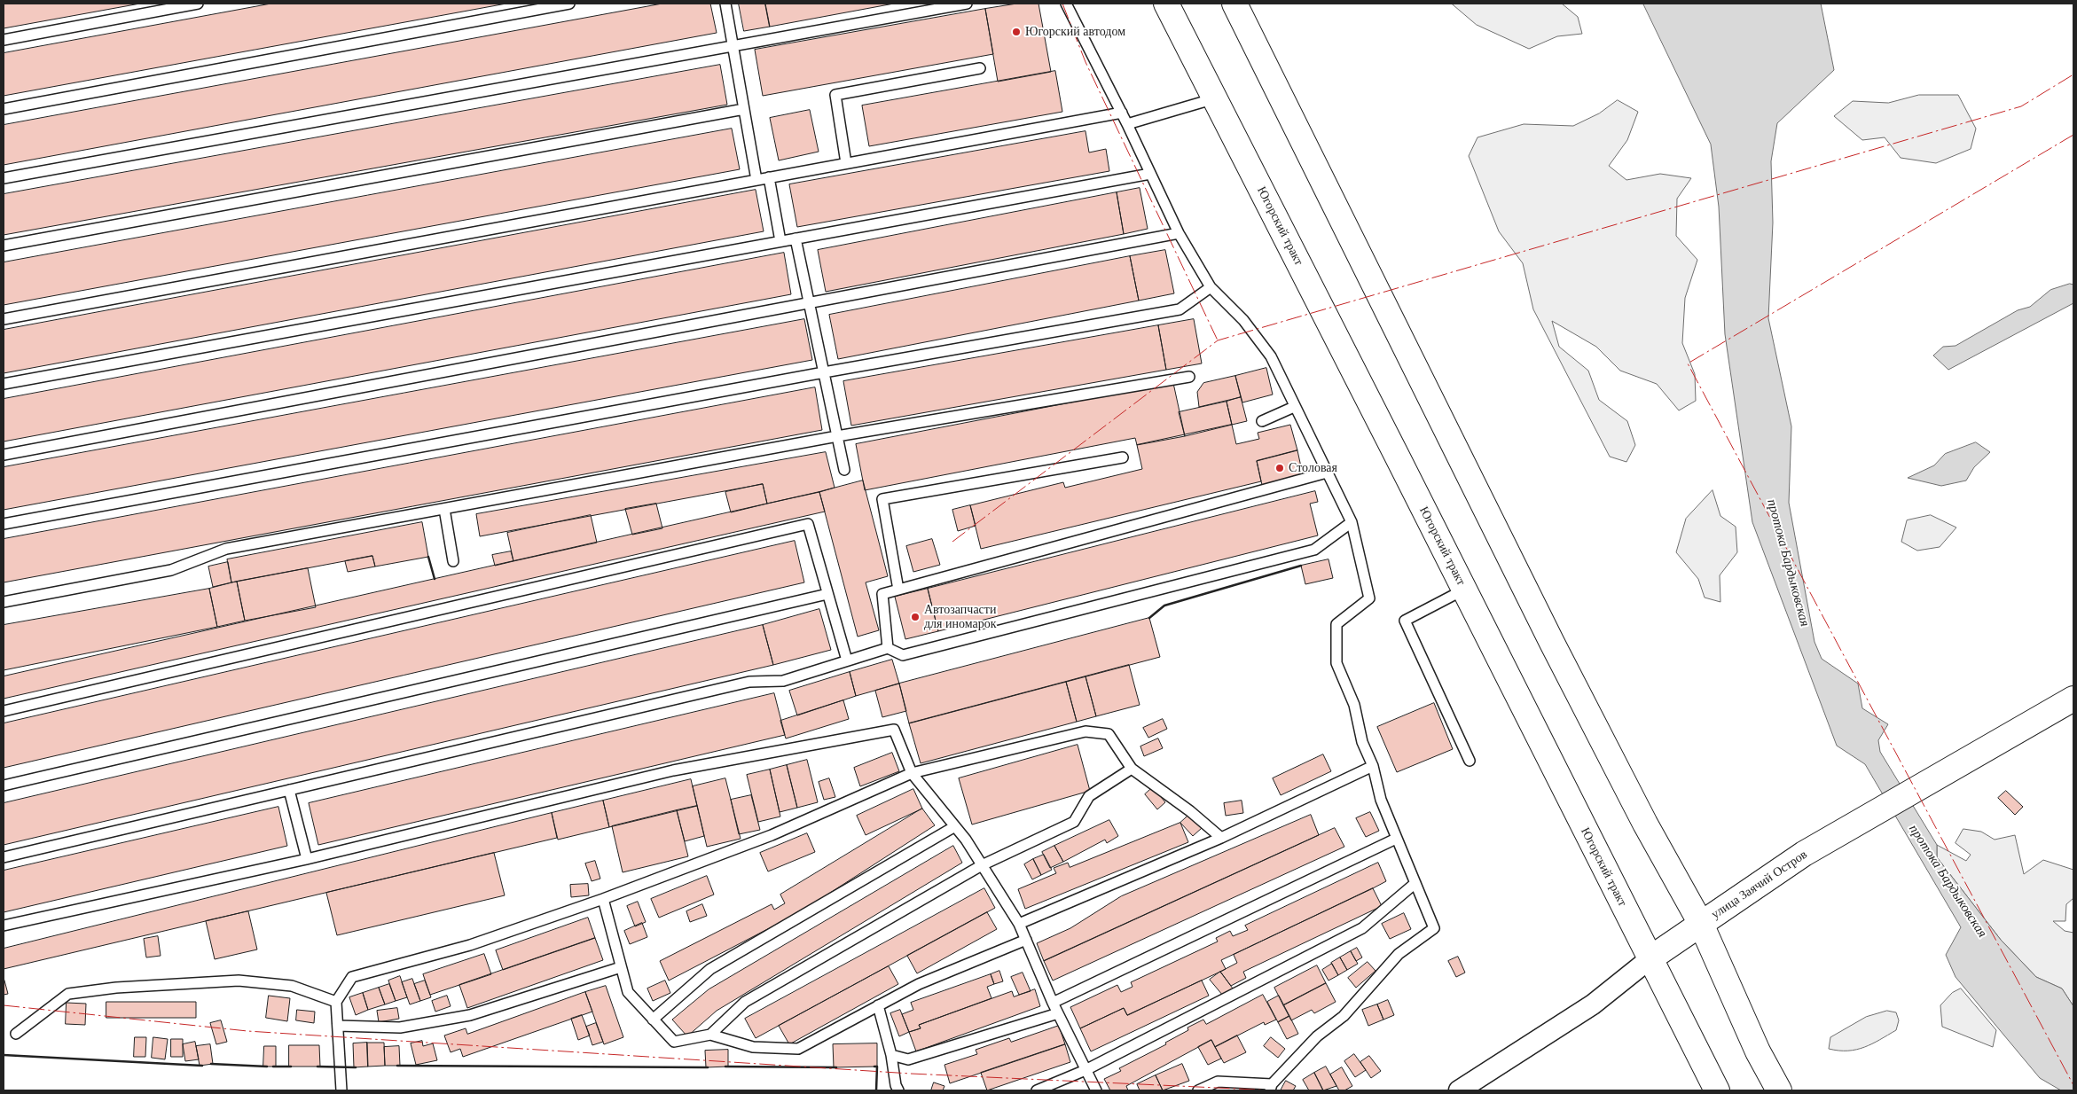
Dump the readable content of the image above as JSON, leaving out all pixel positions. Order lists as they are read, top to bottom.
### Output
{
  "streets": {
    "main road": ["Югорский тракт", "улица Заячий Остров"]
  },
  "crossings": [
    ["Югорский тракт", "улица Заячий Остров"]
  ],
  "water": ["протока Бардыковская"],
  "places": ["Югорский автодом", "Столовая", "Автозапчасти для иномарок"]
}
